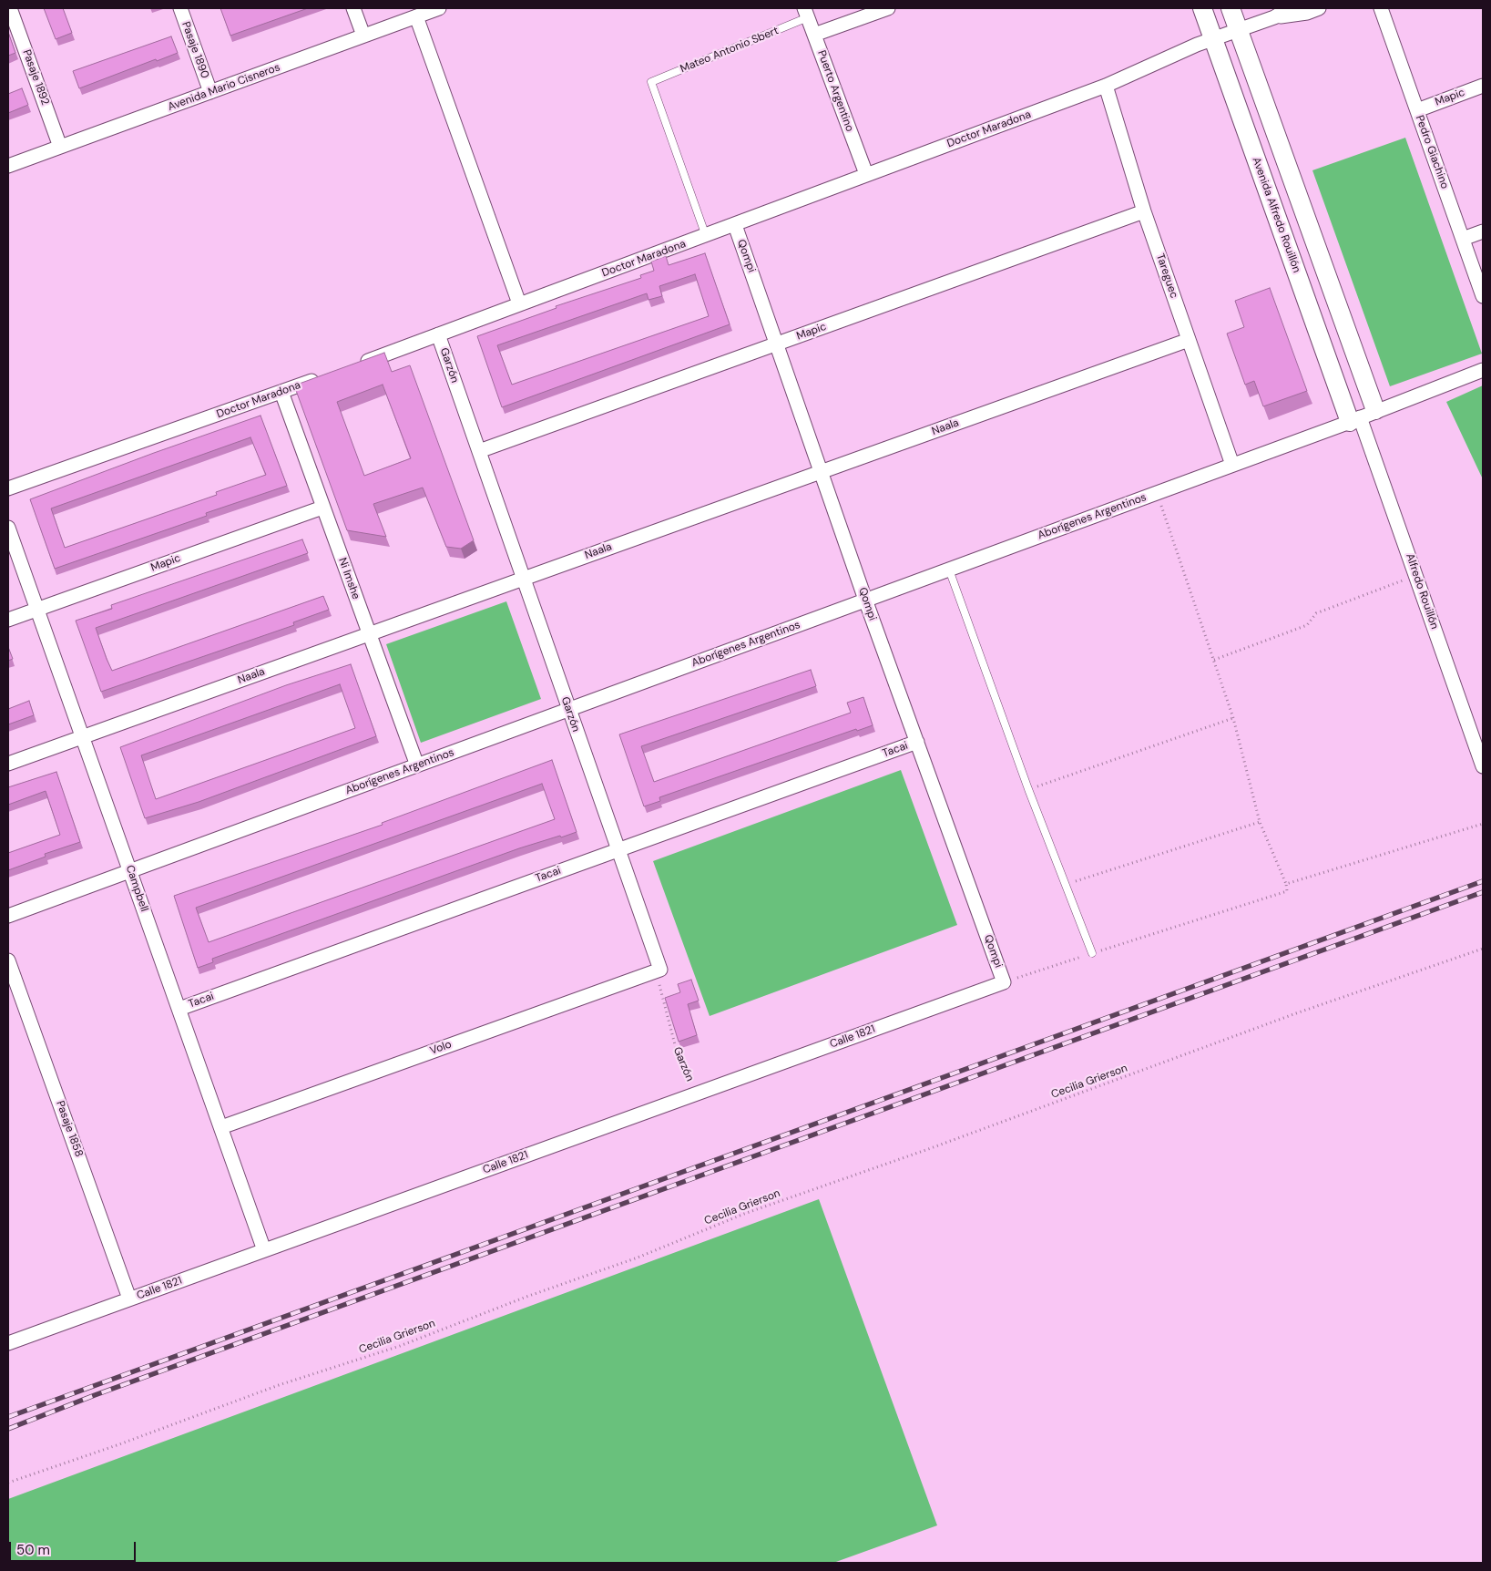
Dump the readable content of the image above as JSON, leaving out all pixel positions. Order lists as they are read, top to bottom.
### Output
{
  "streets": {
    "street": [
      "Pasaje 1890",
      "Pasaje 1892",
      "Avenida Mario Cisneros",
      "Puerto Argentino",
      "Mapic",
      "Doctor Maradona",
      "Pedro Giachino",
      "Avenida Alfredo Rouillón",
      "Qompi",
      "Tareguec",
      "Garzón",
      "Naala",
      "Aborígenes Argentinos",
      "Ni Imshe",
      "Alfredo Rouillón",
      "Tacai",
      "Campbell",
      "Calle 1821",
      "Volo",
      "Pasaje 1858"
    ],
    "lane": ["Mateo Antonio Sbert"],
    "path": ["Cecilia Grierson"]
  },
  "crossings": [
    ["Pasaje 1890", "Avenida Mario Cisneros"],
    ["Mateo Antonio Sbert", "Puerto Argentino"],
    ["Mateo Antonio Sbert", "Doctor Maradona"],
    ["Pasaje 1892", "Avenida Mario Cisneros"],
    ["Puerto Argentino", "Doctor Maradona"],
    ["Mapic", "Pedro Giachino"],
    ["Mapic", "Qompi"],
    ["Mapic", "Tareguec"],
    ["Mapic", "Garzón"],
    ["Mapic", "Ni Imshe"],
    ["Mapic", "Campbell"],
    ["Doctor Maradona", "Avenida Alfredo Rouillón"],
    ["Doctor Maradona", "Qompi"],
    ["Doctor Maradona", "Tareguec"],
    ["Doctor Maradona", "Garzón"],
    ["Doctor Maradona", "Ni Imshe"],
    ["Avenida Alfredo Rouillón", "Aborígenes Argentinos"],
    ["Avenida Alfredo Rouillón", "Alfredo Rouillón"],
    ["Qompi", "Naala"],
    ["Qompi", "Aborígenes Argentinos"],
    ["Qompi", "Tacai"],
    ["Qompi", "Calle 1821"],
    ["Tareguec", "Naala"],
    ["Tareguec", "Aborígenes Argentinos"],
    ["Garzón", "Naala"],
    ["Garzón", "Aborígenes Argentinos"],
    ["Garzón", "Tacai"],
    ["Garzón", "Calle 1821"],
    ["Garzón", "Volo"],
    ["Naala", "Ni Imshe"],
    ["Naala", "Campbell"],
    ["Aborígenes Argentinos", "Ni Imshe"],
    ["Aborígenes Argentinos", "Alfredo Rouillón"],
    ["Aborígenes Argentinos", "Campbell"],
    ["Tacai", "Campbell"],
    ["Campbell", "Calle 1821"],
    ["Campbell", "Volo"],
    ["Calle 1821", "Pasaje 1858"]
  ],
  "scale_bar": "50 m"
}
